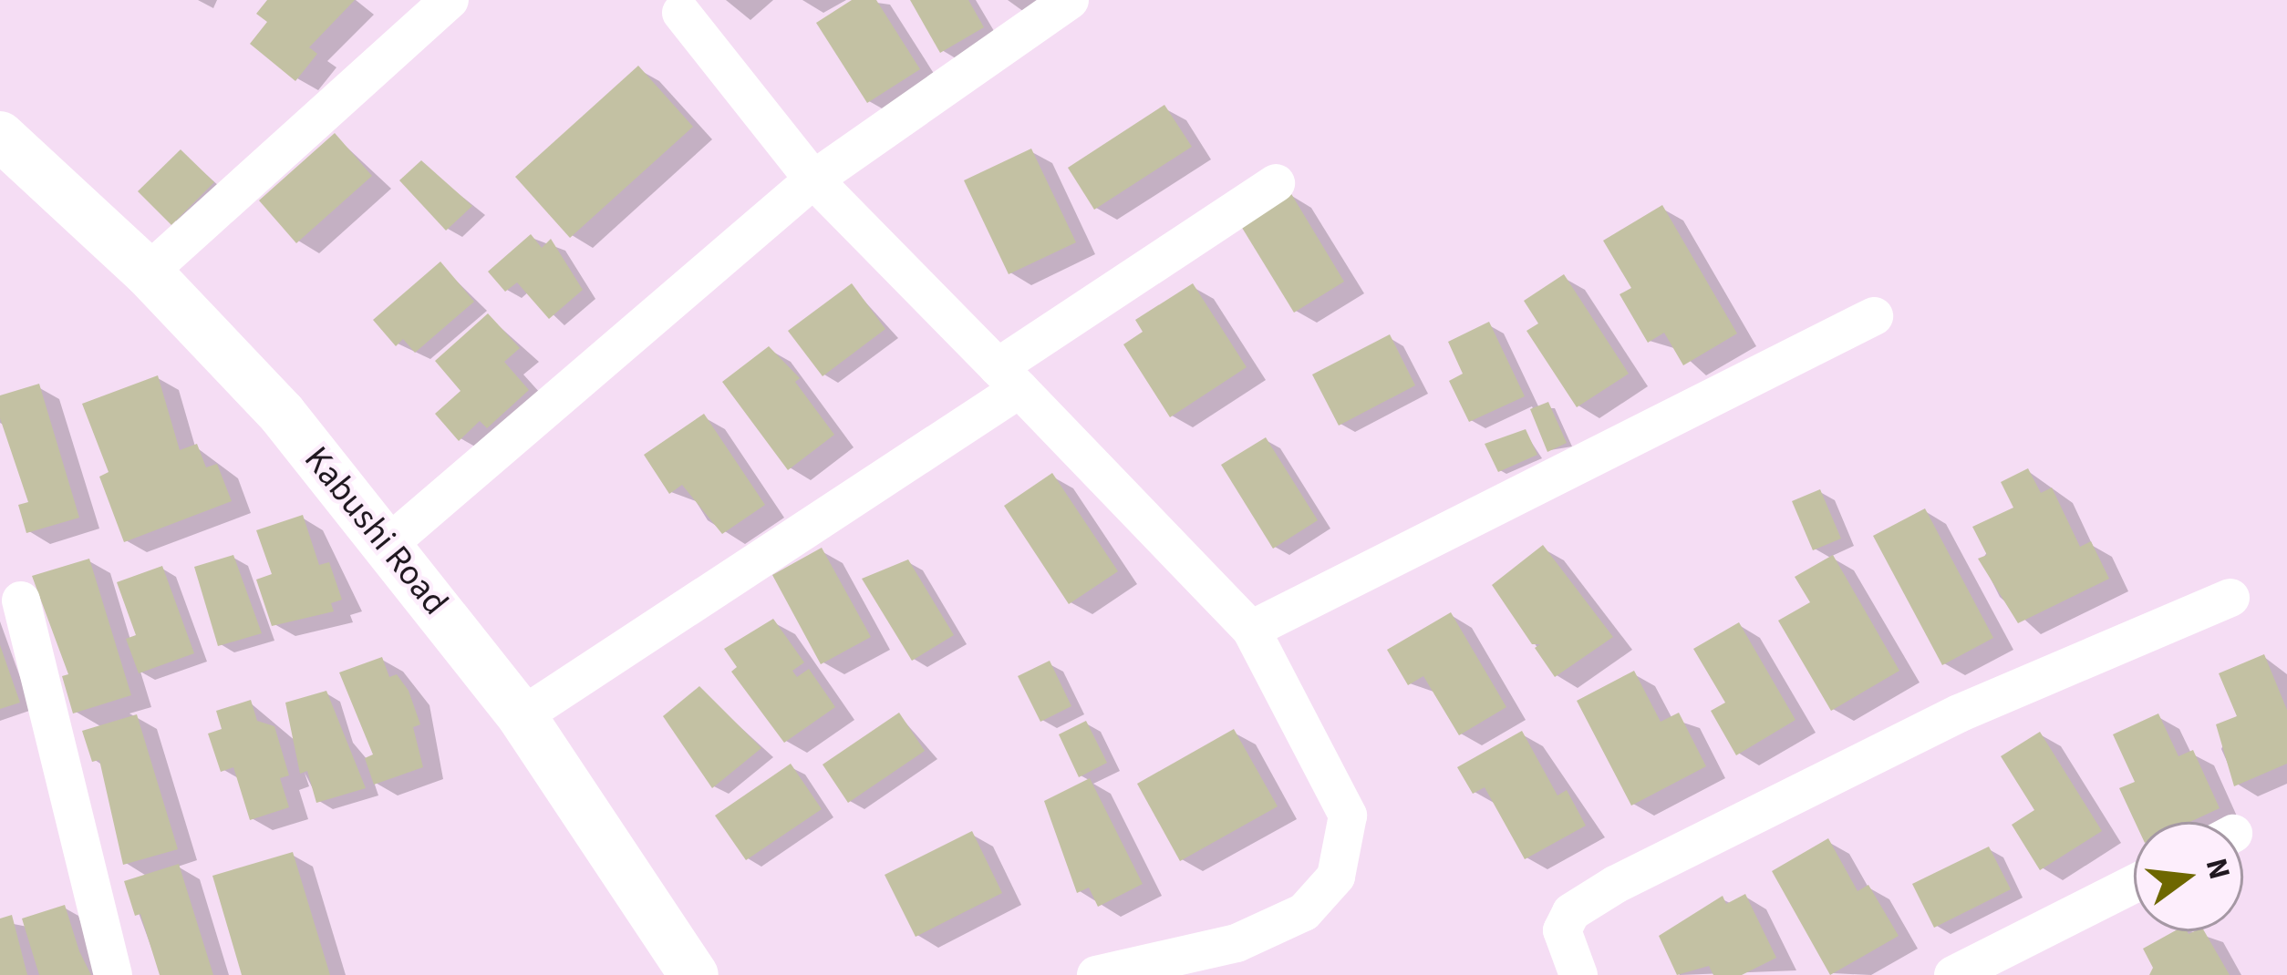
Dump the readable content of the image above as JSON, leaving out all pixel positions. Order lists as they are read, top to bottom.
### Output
{
  "streets": {
    "main road": ["Kabushi Road"]
  },
  "north": "right"
}
